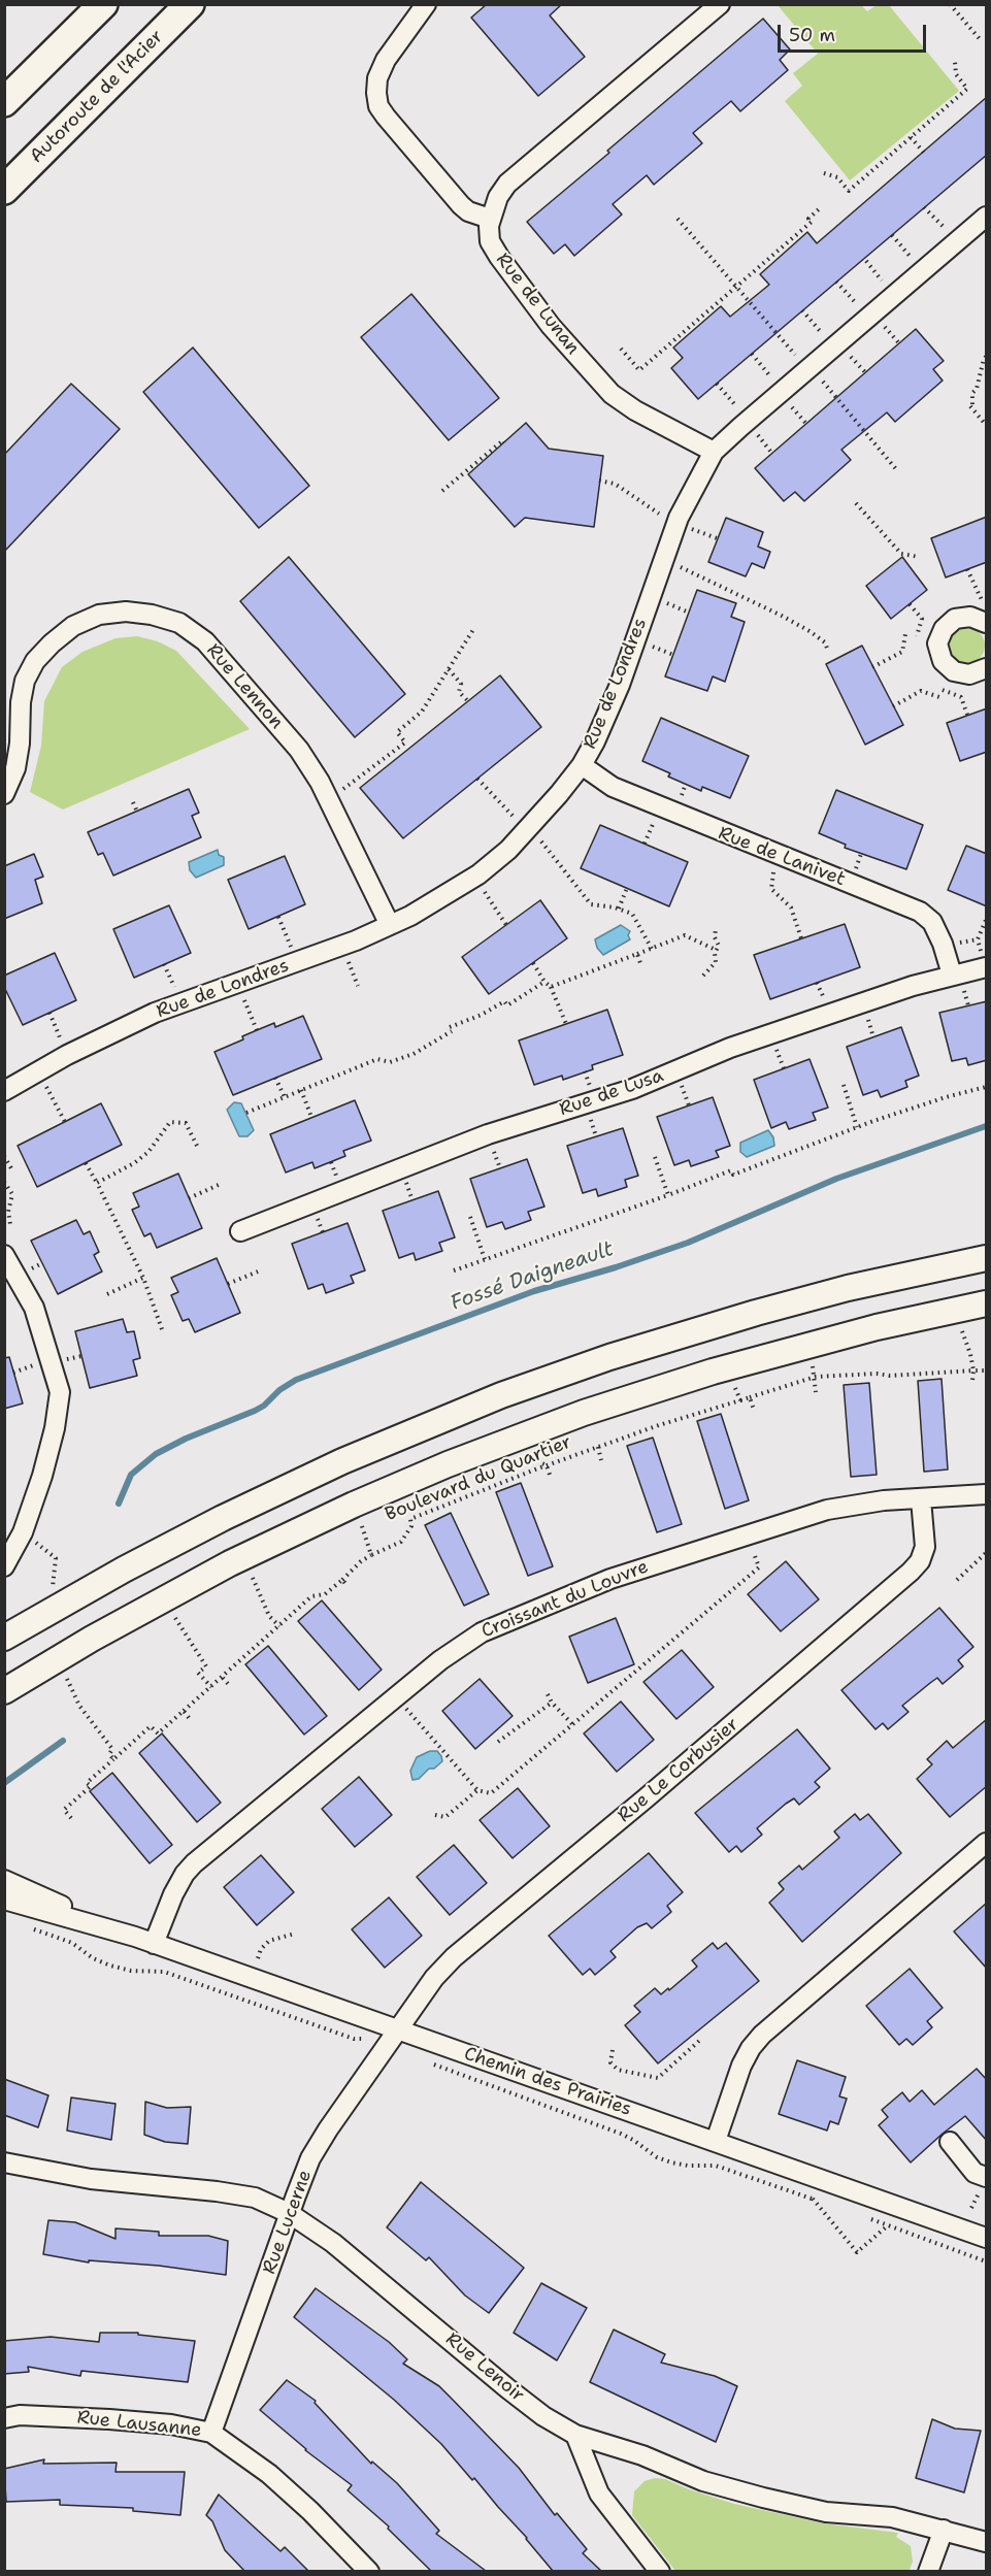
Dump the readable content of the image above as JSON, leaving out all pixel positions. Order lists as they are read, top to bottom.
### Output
{
  "streets": {
    "highway": ["Autoroute de l'Acier"],
    "main road": ["Boulevard du Quartier"],
    "street": [
      "Rue de Lunan",
      "Rue de Londres",
      "Rue Lennon",
      "Rue de Lanivet",
      "Rue de Lusa",
      "Croissant du Louvre",
      "Rue Le Corbusier",
      "Chemin des Prairies",
      "Rue Lucerne",
      "Rue Lenoir",
      "Rue Lausanne"
    ]
  },
  "crossings": [
    ["Rue de Lunan", "Rue de Londres"],
    ["Rue de Londres", "Rue Lennon"],
    ["Rue de Londres", "Rue de Lanivet"],
    ["Rue de Lanivet", "Rue de Lusa"],
    ["Croissant du Louvre", "Rue Le Corbusier"],
    ["Croissant du Louvre", "Chemin des Prairies"],
    ["Rue Le Corbusier", "Chemin des Prairies"],
    ["Rue Le Corbusier", "Rue Lucerne"],
    ["Chemin des Prairies", "Rue Lucerne"],
    ["Rue Lucerne", "Rue Lenoir"],
    ["Rue Lucerne", "Rue Lausanne"]
  ],
  "water": ["Fossé Daigneault"],
  "scale_bar": "50 m"
}
